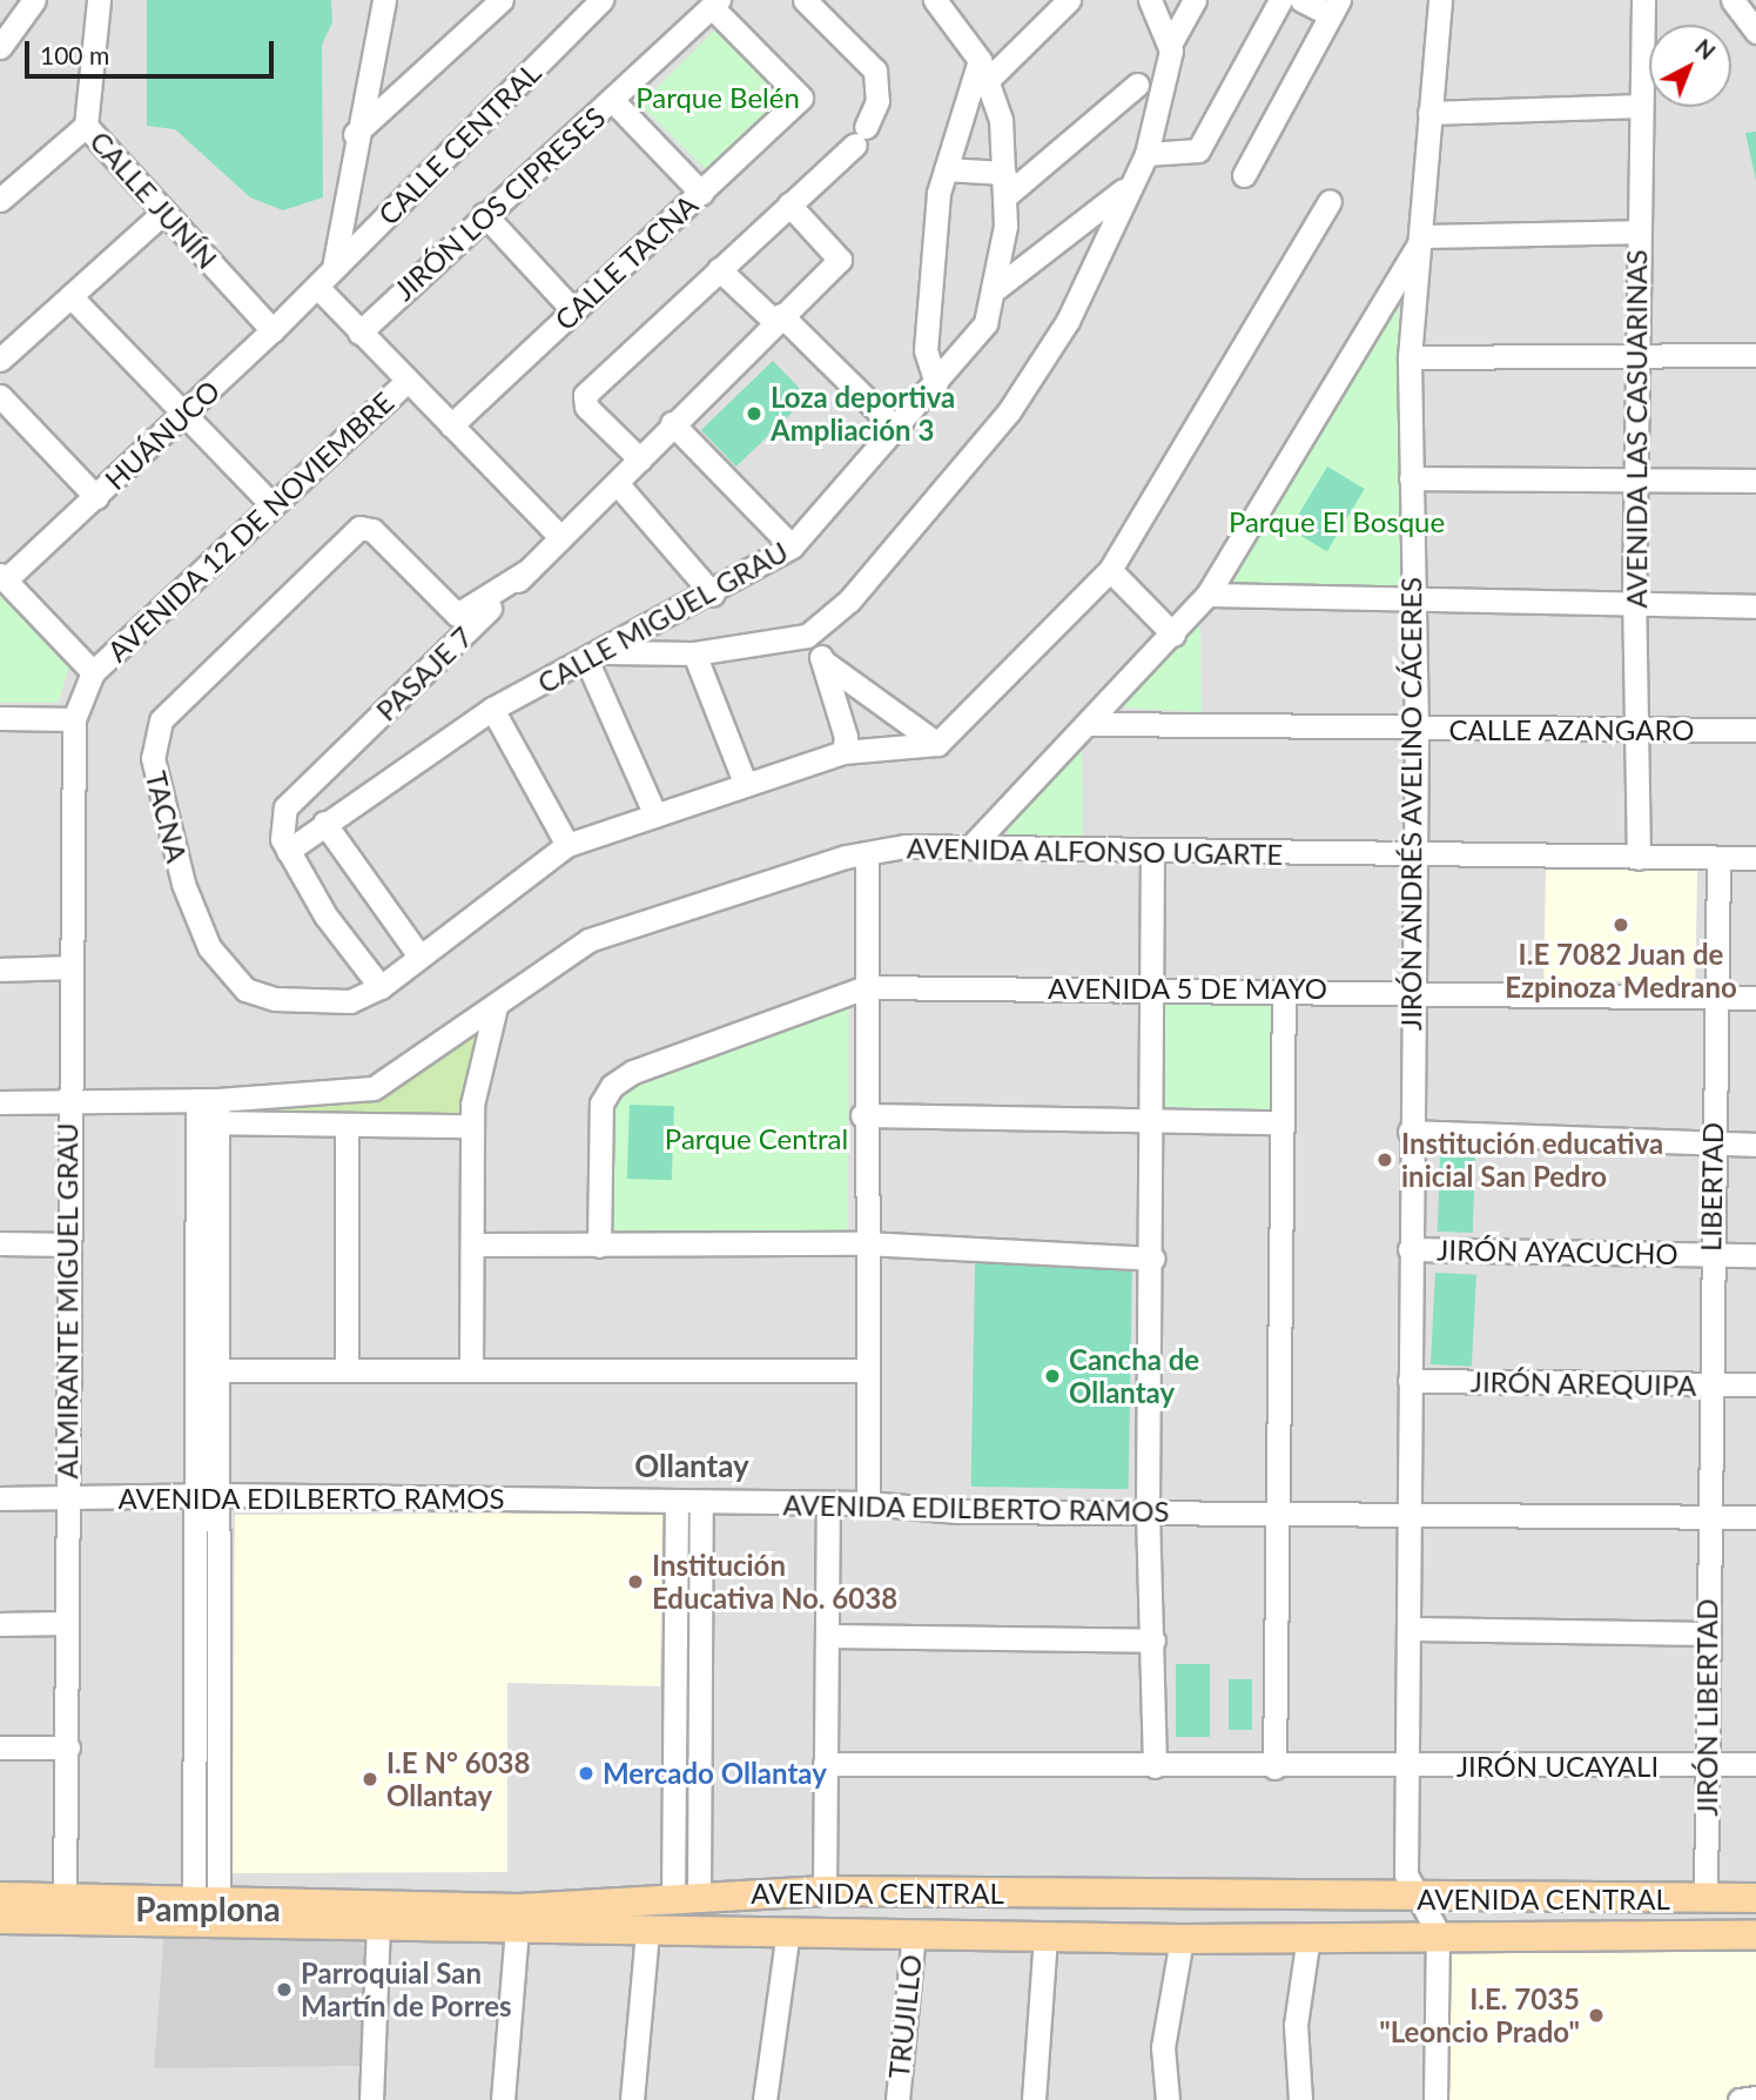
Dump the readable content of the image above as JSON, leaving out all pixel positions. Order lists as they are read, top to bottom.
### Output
{
  "streets": {
    "main road": ["AVENIDA CENTRAL"],
    "street": [
      "CALLE CENTRAL",
      "CALLE JUNÍN",
      "JIRÓN LOS CIPRESES",
      "CALLE TACNA",
      "AVENIDA LAS CASUARINAS",
      "HUÁNUCO",
      "AVENIDA 12 DE NOVIEMBRE",
      "CALLE MIGUEL GRAU",
      "PASAJE 7",
      "CALLE AZANGARO",
      "JIRÓN ANDRÉS AVELINO CÁCERES",
      "TACNA",
      "AVENIDA ALFONSO UGARTE",
      "AVENIDA 5 DE MAYO",
      "LIBERTAD",
      "JIRÓN AYACUCHO",
      "ALMIRANTE MIGUEL GRAU",
      "JIRÓN AREQUIPA",
      "AVENIDA EDILBERTO RAMOS",
      "JIRÓN LIBERTAD",
      "JIRÓN UCAYALI",
      "TRUJILLO"
    ]
  },
  "crossings": [
    ["CALLE CENTRAL", "HUÁNUCO"],
    ["CALLE JUNÍN", "HUÁNUCO"],
    ["JIRÓN LOS CIPRESES", "CALLE TACNA"],
    ["AVENIDA LAS CASUARINAS", "CALLE AZANGARO"],
    ["AVENIDA LAS CASUARINAS", "AVENIDA ALFONSO UGARTE"],
    ["CALLE MIGUEL GRAU", "PASAJE 7"],
    ["PASAJE 7", "TACNA"],
    ["CALLE AZANGARO", "JIRÓN ANDRÉS AVELINO CÁCERES"],
    ["JIRÓN ANDRÉS AVELINO CÁCERES", "AVENIDA ALFONSO UGARTE"],
    ["JIRÓN ANDRÉS AVELINO CÁCERES", "AVENIDA 5 DE MAYO"],
    ["JIRÓN ANDRÉS AVELINO CÁCERES", "JIRÓN AYACUCHO"],
    ["JIRÓN ANDRÉS AVELINO CÁCERES", "JIRÓN AREQUIPA"],
    ["JIRÓN ANDRÉS AVELINO CÁCERES", "AVENIDA EDILBERTO RAMOS"],
    ["JIRÓN ANDRÉS AVELINO CÁCERES", "JIRÓN UCAYALI"],
    ["JIRÓN ANDRÉS AVELINO CÁCERES", "AVENIDA CENTRAL"],
    ["AVENIDA ALFONSO UGARTE", "LIBERTAD"],
    ["AVENIDA ALFONSO UGARTE", "ALMIRANTE MIGUEL GRAU"],
    ["AVENIDA 5 DE MAYO", "LIBERTAD"],
    ["LIBERTAD", "JIRÓN AYACUCHO"],
    ["LIBERTAD", "JIRÓN AREQUIPA"],
    ["LIBERTAD", "AVENIDA EDILBERTO RAMOS"],
    ["LIBERTAD", "JIRÓN LIBERTAD"],
    ["ALMIRANTE MIGUEL GRAU", "AVENIDA EDILBERTO RAMOS"],
    ["ALMIRANTE MIGUEL GRAU", "AVENIDA CENTRAL"],
    ["AVENIDA EDILBERTO RAMOS", "JIRÓN LIBERTAD"],
    ["JIRÓN LIBERTAD", "JIRÓN UCAYALI"],
    ["JIRÓN LIBERTAD", "AVENIDA CENTRAL"],
    ["AVENIDA CENTRAL", "TRUJILLO"]
  ],
  "districts": ["Ollantay", "Pamplona"],
  "parks": ["Parque Belén", "Parque El Bosque", "Parque Central"],
  "places": [
    "Loza deportiva Ampliación 3",
    "I.E 7082 Juan de Ezpinoza Medrano",
    "Institución educativa inicial San Pedro",
    "Cancha de Ollantay",
    "Institución Educativa No. 6038",
    "Mercado Ollantay",
    "I.E N° 6038 Ollantay",
    "Parroquial San Martín de Porres",
    "I.E. 7035 \"Leoncio Prado\""
  ],
  "scale_bar": "100 m",
  "north": "top right"
}
